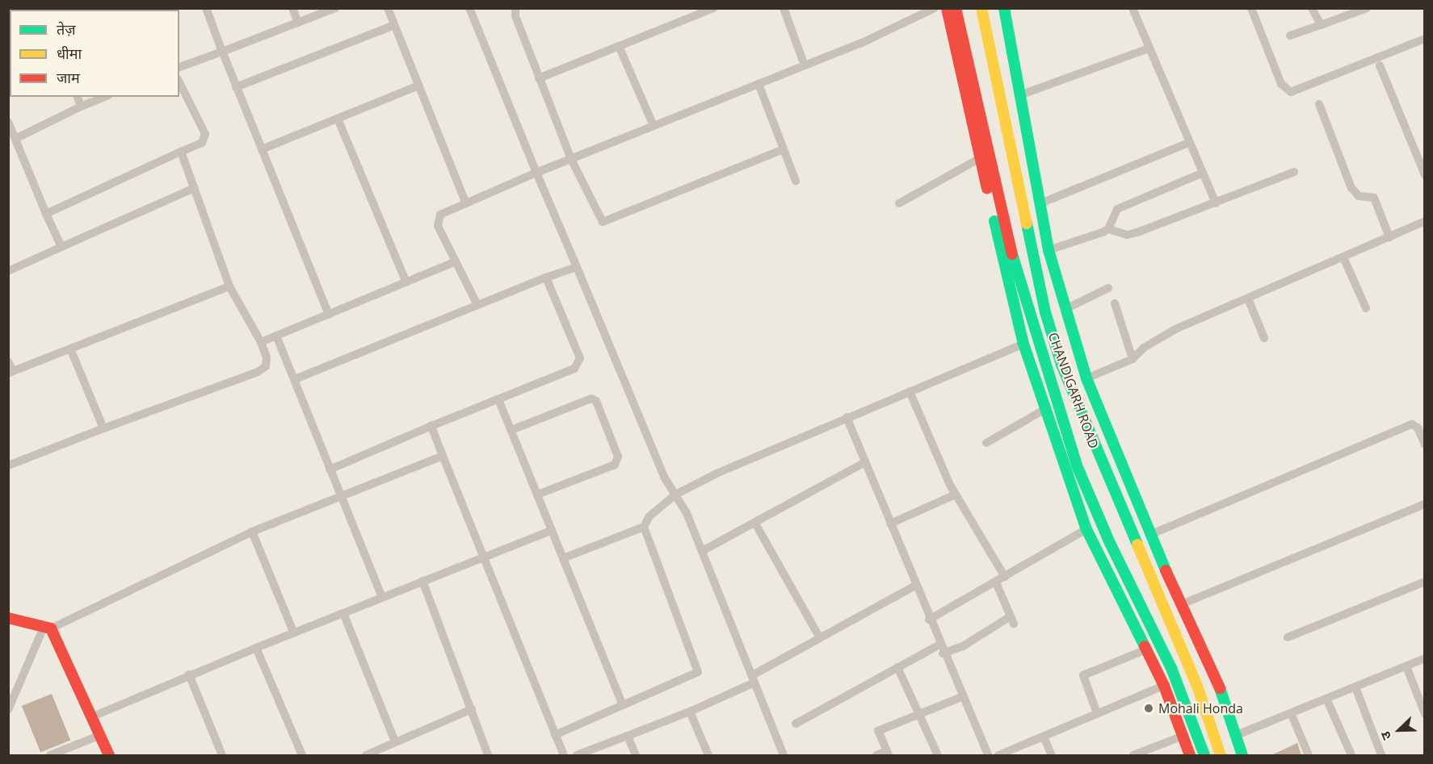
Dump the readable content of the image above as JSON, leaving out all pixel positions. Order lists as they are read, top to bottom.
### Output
{
  "streets": {
    "main road": ["CHANDIGARH ROAD"]
  },
  "places": ["Mohali Honda"],
  "legend": ["तेज़", "धीमा", "जाम"],
  "north": "bottom left"
}
